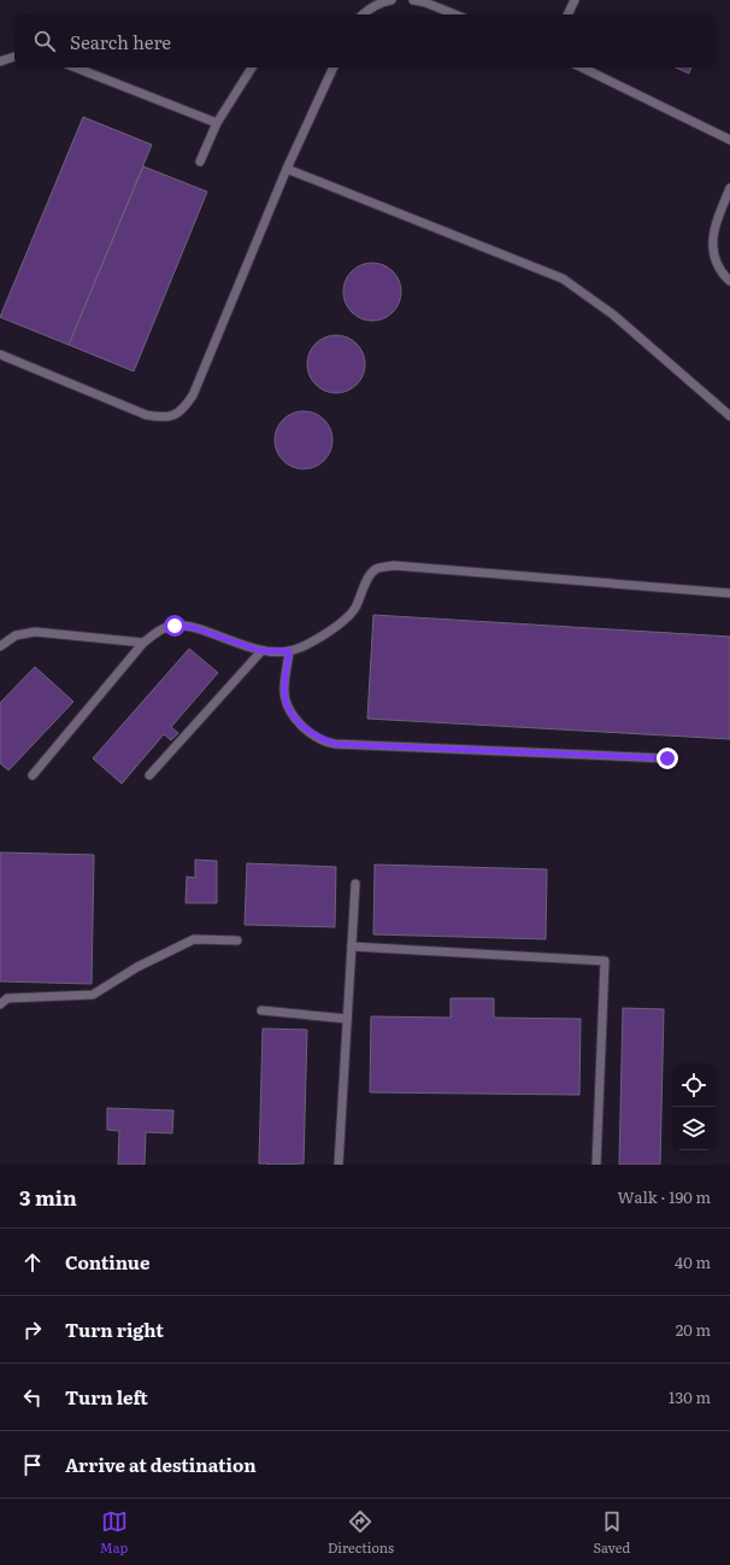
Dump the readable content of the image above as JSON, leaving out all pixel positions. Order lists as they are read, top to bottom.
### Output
{
  "page": {
    "search": "Search here",
    "heading": ["3 min", "Walk · 190 m"],
    "list": [
      ["Continue", "40 m"],
      ["Turn right", "20 m"],
      ["Turn left", "130 m"],
      "Arrive at destination"
    ],
    "nav": ["Map", "Directions", "Saved"]
  }
}
